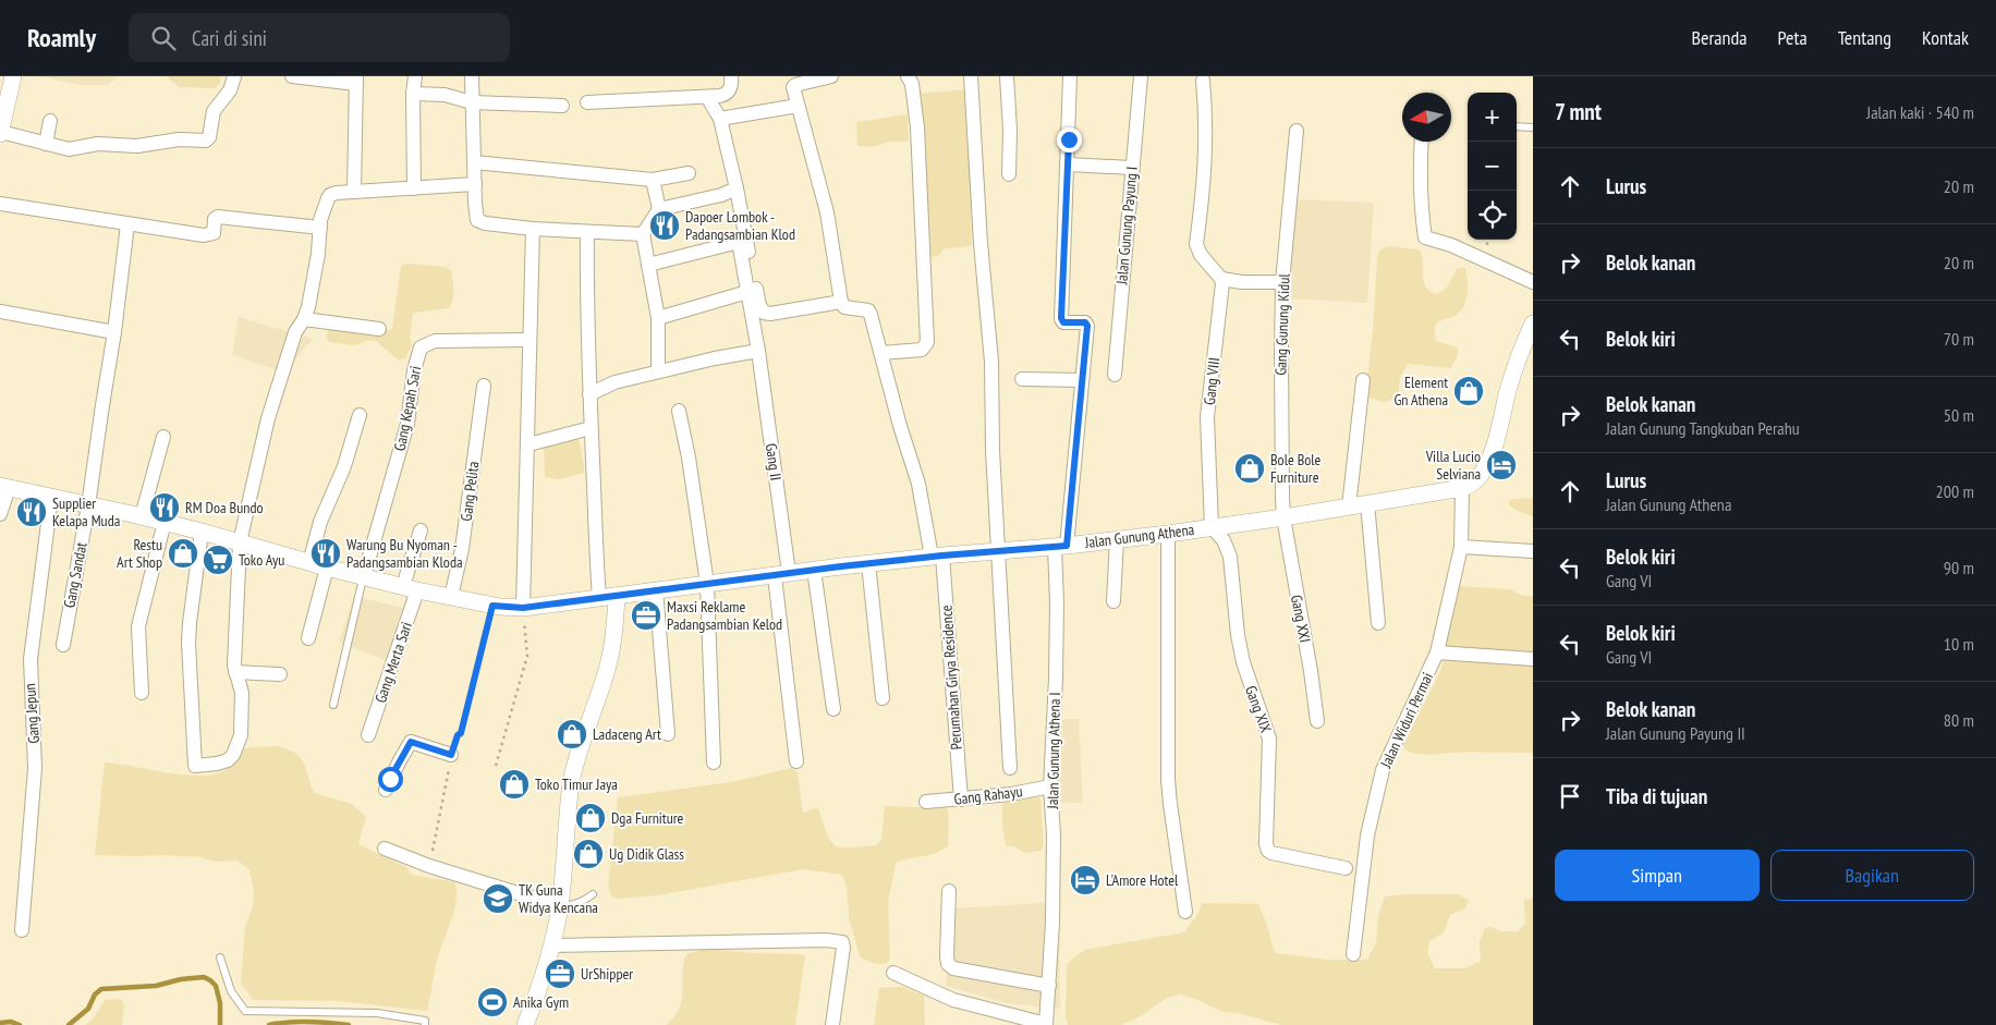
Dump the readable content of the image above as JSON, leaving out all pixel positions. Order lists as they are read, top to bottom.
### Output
{
  "streets": {
    "street": [
      "Jalan Gunung Payung I",
      "Gang Gunung Kidul",
      "Gang VIII",
      "Gang Kepah Sari",
      "Gang II",
      "Gang Pelita",
      "Jalan Gunung Athena",
      "Gang Sandat",
      "Gang XXI",
      "Gang Merta Sari",
      "Perumahan Girya Residence",
      "Gang XIX",
      "Gang Jepun",
      "Jalan Widuri Permai",
      "Jalan Gunung Athena I",
      "Gang Rahayu"
    ]
  },
  "crossings": [
    ["Gang Gunung Kidul", "Jalan Gunung Athena"],
    ["Gang Gunung Kidul", "Gang XXI"],
    ["Gang VIII", "Jalan Gunung Athena"],
    ["Gang VIII", "Gang XIX"],
    ["Gang Kepah Sari", "Jalan Gunung Athena"],
    ["Gang II", "Jalan Gunung Athena"],
    ["Gang Pelita", "Jalan Gunung Athena"],
    ["Jalan Gunung Athena", "Gang Sandat"],
    ["Jalan Gunung Athena", "Gang XXI"],
    ["Jalan Gunung Athena", "Gang Merta Sari"],
    ["Jalan Gunung Athena", "Perumahan Girya Residence"],
    ["Jalan Gunung Athena", "Gang XIX"],
    ["Jalan Gunung Athena", "Gang Jepun"],
    ["Jalan Gunung Athena", "Jalan Widuri Permai"],
    ["Jalan Gunung Athena", "Jalan Gunung Athena I"],
    ["Perumahan Girya Residence", "Gang Rahayu"],
    ["Jalan Gunung Athena I", "Gang Rahayu"]
  ],
  "places": {
    "restaurant": [
      "Dapoer Lombok - Padangsambian Klod",
      "RM Doa Bundo",
      "Supplier Kelapa Muda",
      "Warung Bu Nyoman - Padangsambian Kloda"
    ],
    "shop": [
      "Element Gn Athena",
      "Bole Bole Furniture",
      "Restu Art Shop",
      "Ladaceng Art",
      "Toko Timur Jaya",
      "Dga Furniture",
      "Ug Didik Glass"
    ],
    "hotel": ["Villa Lucio Selviana", "L'Amore Hotel"],
    "supermarket": ["Toko Ayu"],
    "office": ["Maxsi Reklame Padangsambian Kelod", "UrShipper"],
    "school or university": ["TK Guna Widya Kencana"],
    "sports": ["Anika Gym"]
  },
  "north": "left",
  "page": {
    "header": "Roamly",
    "search": "Cari di sini",
    "nav": [
      "Beranda",
      "Peta",
      "Tentang",
      "Kontak"
    ],
    "heading": ["7 mnt", "Jalan kaki · 540 m"],
    "map_buttons": ["+", "−"],
    "list": [
      ["Lurus", "20 m"],
      ["Belok kanan", "20 m"],
      ["Belok kiri", "70 m"],
      ["Belok kanan", "Jalan Gunung Tangkuban Perahu", "50 m"],
      ["Lurus", "Jalan Gunung Athena", "200 m"],
      ["Belok kiri", "Gang VI", "90 m"],
      ["Belok kiri", "Gang VI", "10 m"],
      ["Belok kanan", "Jalan Gunung Payung II", "80 m"],
      "Tiba di tujuan"
    ],
    "buttons": ["Simpan", "Bagikan"]
  }
}
